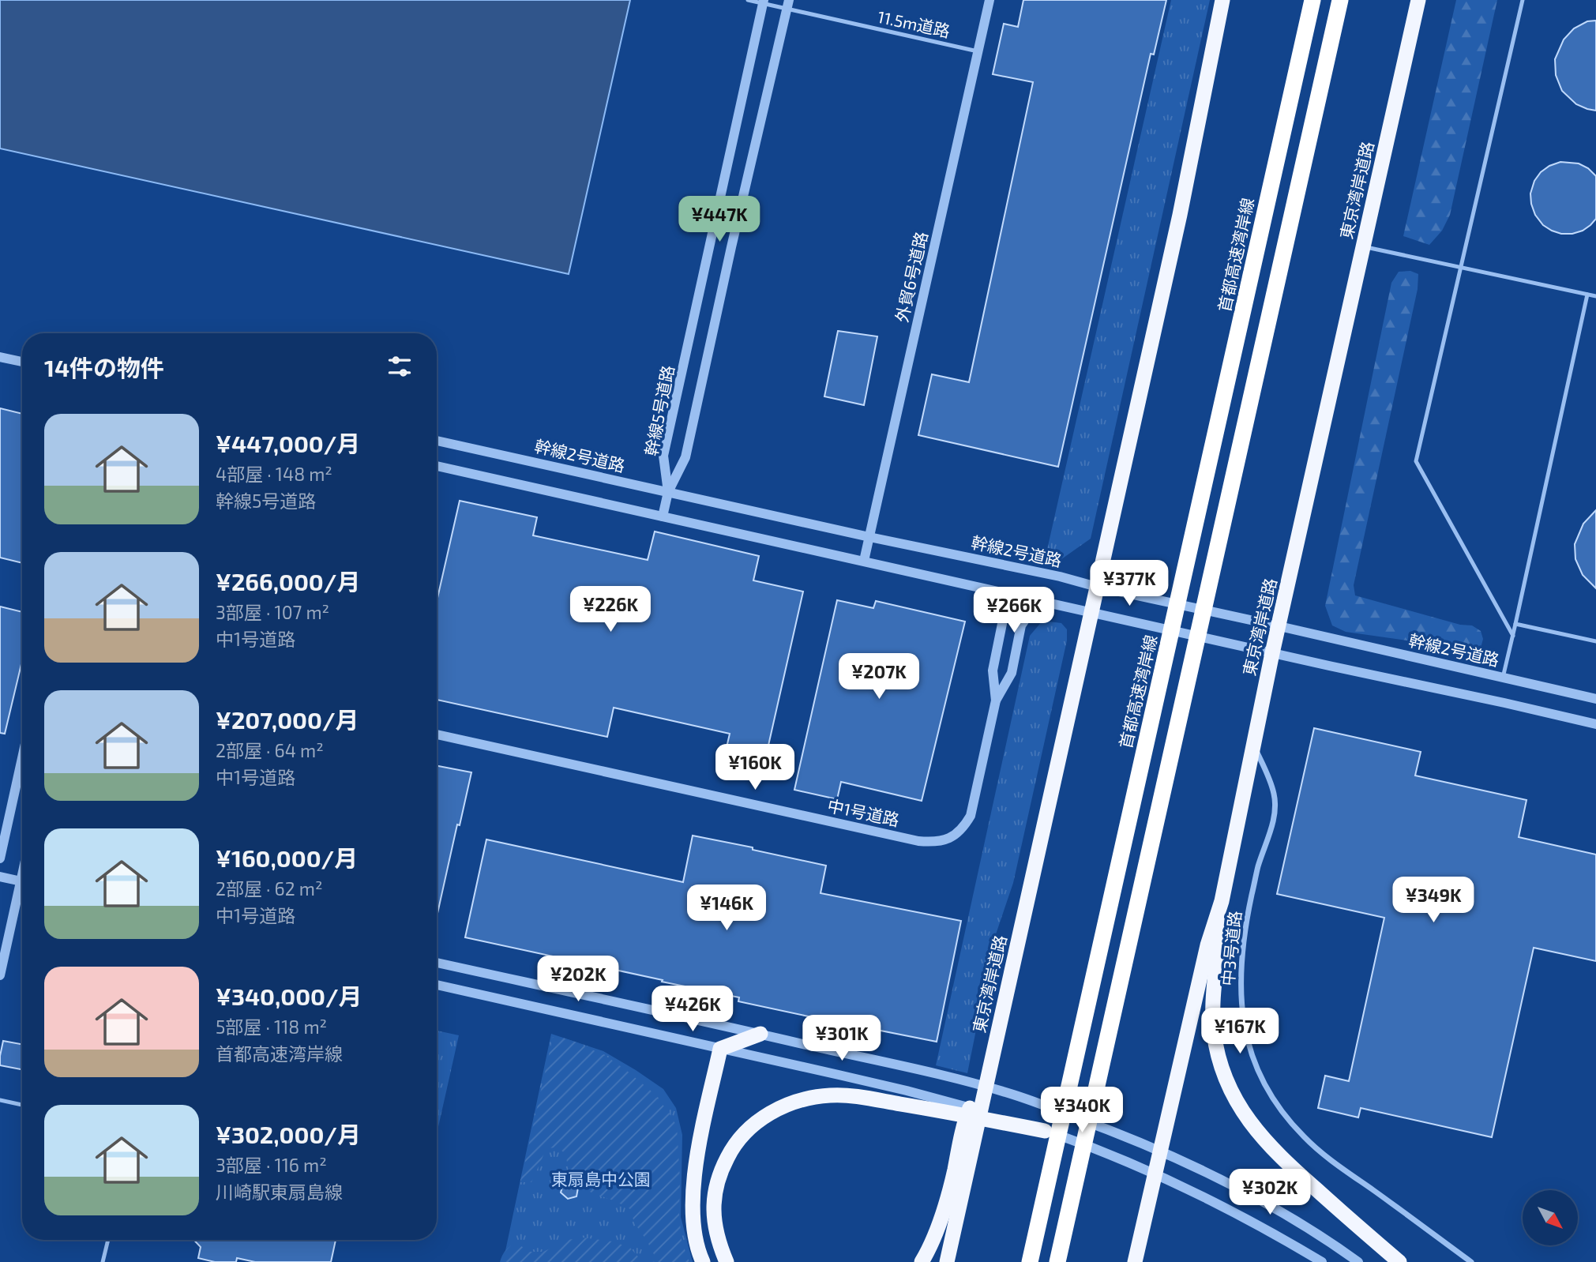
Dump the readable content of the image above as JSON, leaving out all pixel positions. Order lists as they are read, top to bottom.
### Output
{
  "streets": {
    "highway": ["東京湾岸道路", "首都高速湾岸線"],
    "street": [
      "外貿6号道路",
      "幹線5号道路",
      "幹線2号道路",
      "中1号道路",
      "中3号道路"
    ],
    "lane": ["11.5m道路"]
  },
  "crossings": [
    ["11.5m道路", "外貿6号道路"],
    ["11.5m道路", "幹線5号道路"],
    ["東京湾岸道路", "幹線2号道路"],
    ["東京湾岸道路", "中3号道路"],
    ["外貿6号道路", "幹線2号道路"],
    ["幹線5号道路", "幹線2号道路"]
  ],
  "parks": ["東扇島中公園"],
  "north": "bottom right",
  "page": {
    "price": [
      "¥447K",
      "¥377K",
      "¥226K",
      "¥266K",
      "¥207K",
      "¥160K",
      "¥349K",
      "¥146K",
      "¥202K",
      "¥426K",
      "¥167K",
      "¥301K",
      "¥340K",
      "¥302K"
    ],
    "heading": "14件の物件",
    "list": [
      {
        "name": "¥447,000/月",
        "note": "4部屋 · 148 m² · 幹線5号道路"
      },
      {
        "name": "¥266,000/月",
        "note": "3部屋 · 107 m² · 中1号道路"
      },
      {
        "name": "¥207,000/月",
        "note": "2部屋 · 64 m² · 中1号道路"
      },
      {
        "name": "¥160,000/月",
        "note": "2部屋 · 62 m² · 中1号道路"
      },
      {
        "name": "¥340,000/月",
        "note": "5部屋 · 118 m² · 首都高速湾岸線"
      },
      {
        "name": "¥302,000/月",
        "note": "3部屋 · 116 m² · 川崎駅東扇島線"
      }
    ]
  }
}
